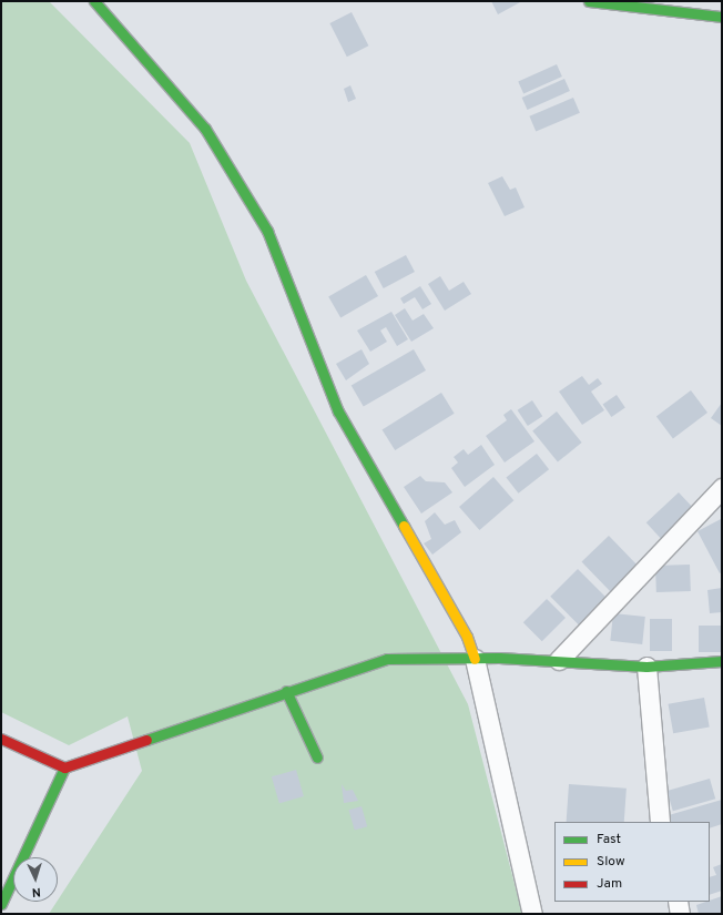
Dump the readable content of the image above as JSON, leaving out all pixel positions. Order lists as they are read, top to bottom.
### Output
{
  "legend": ["Fast", "Slow", "Jam"],
  "north": "bottom"
}
